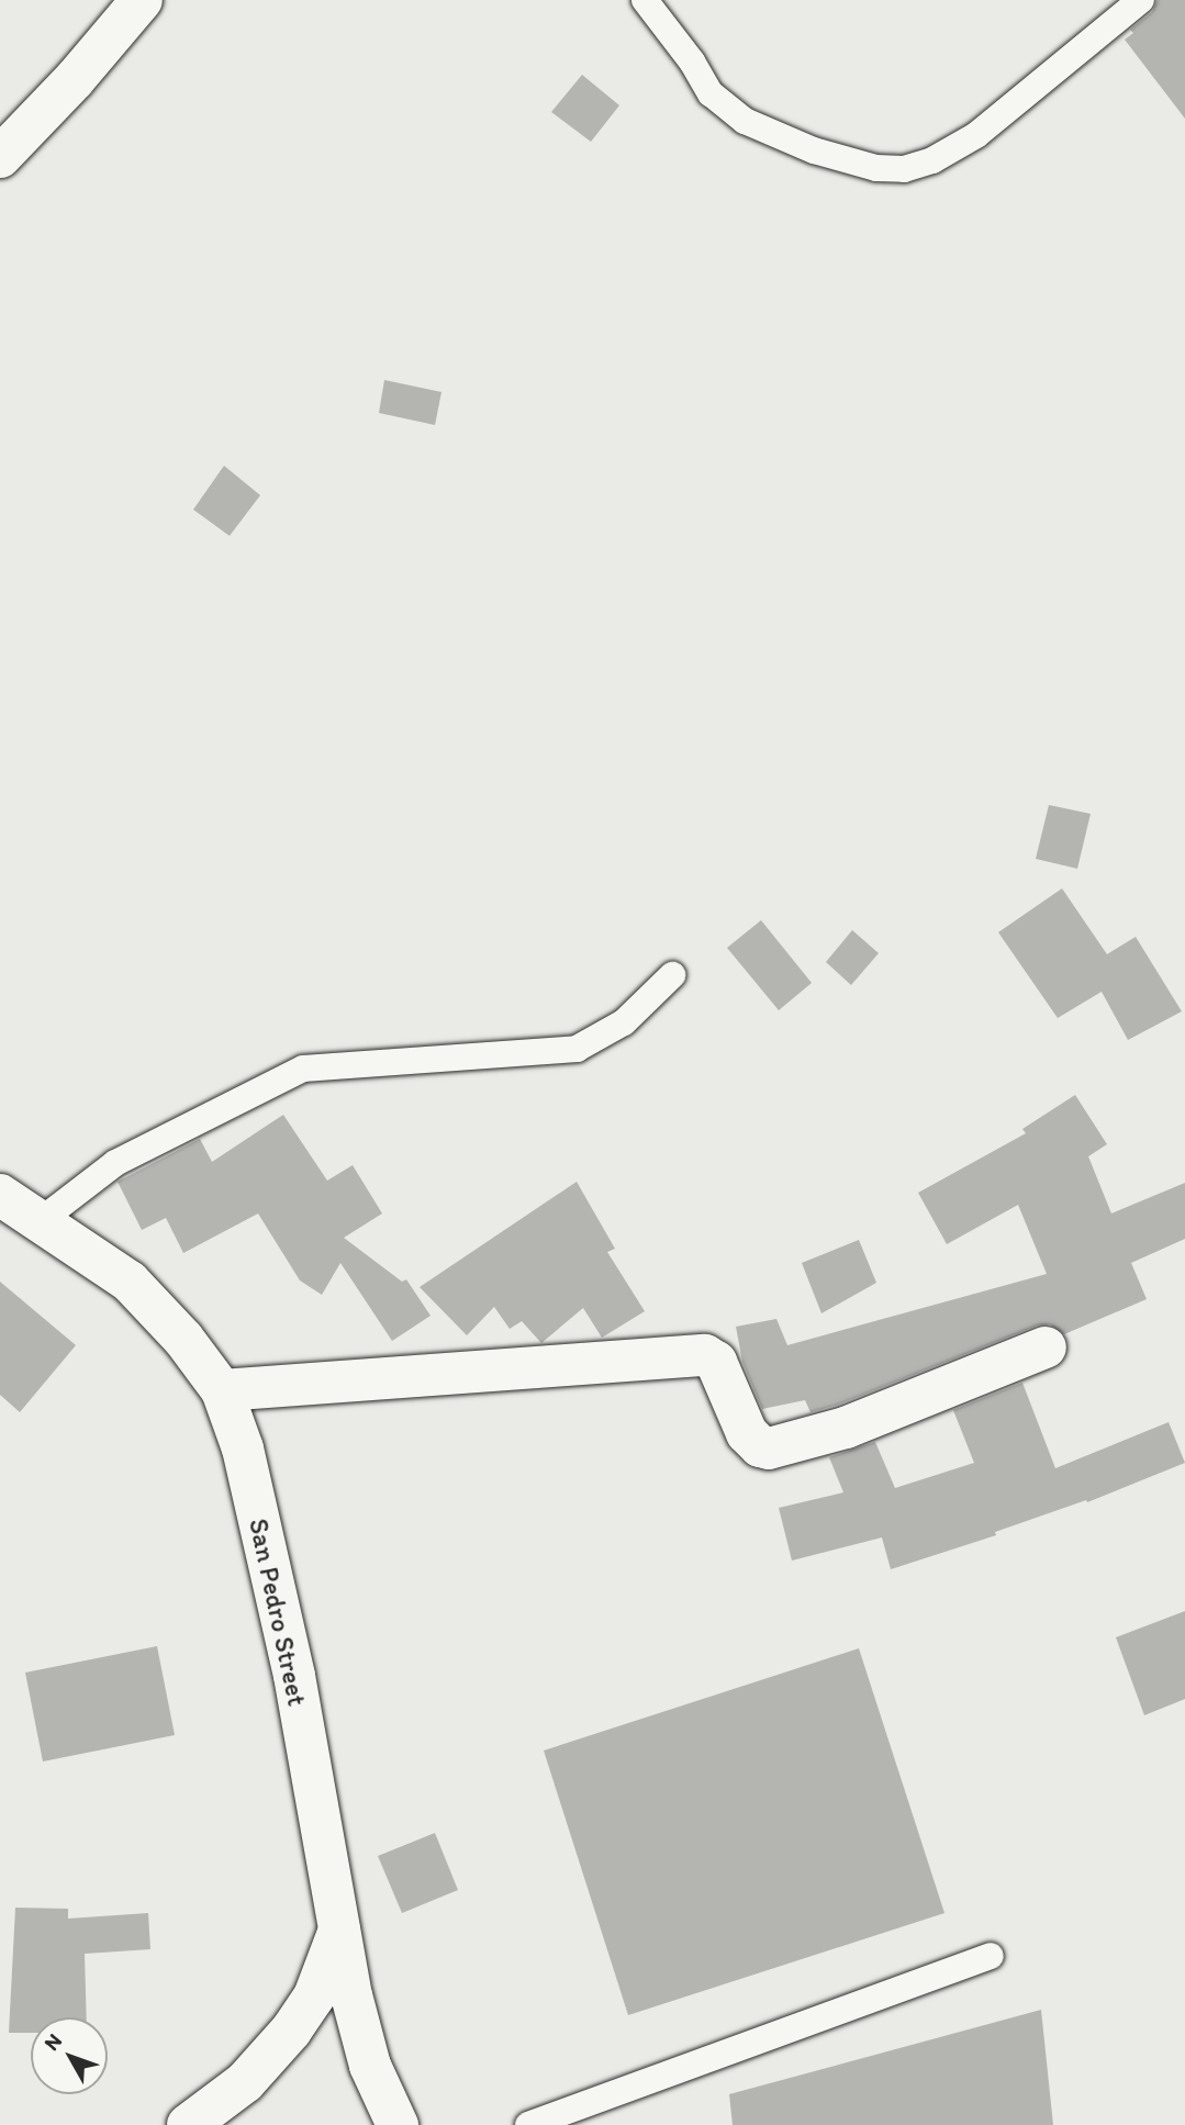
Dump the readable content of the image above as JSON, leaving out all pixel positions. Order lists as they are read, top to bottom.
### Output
{
  "streets": {
    "street": ["San Pedro Street"]
  },
  "north": "top left"
}
